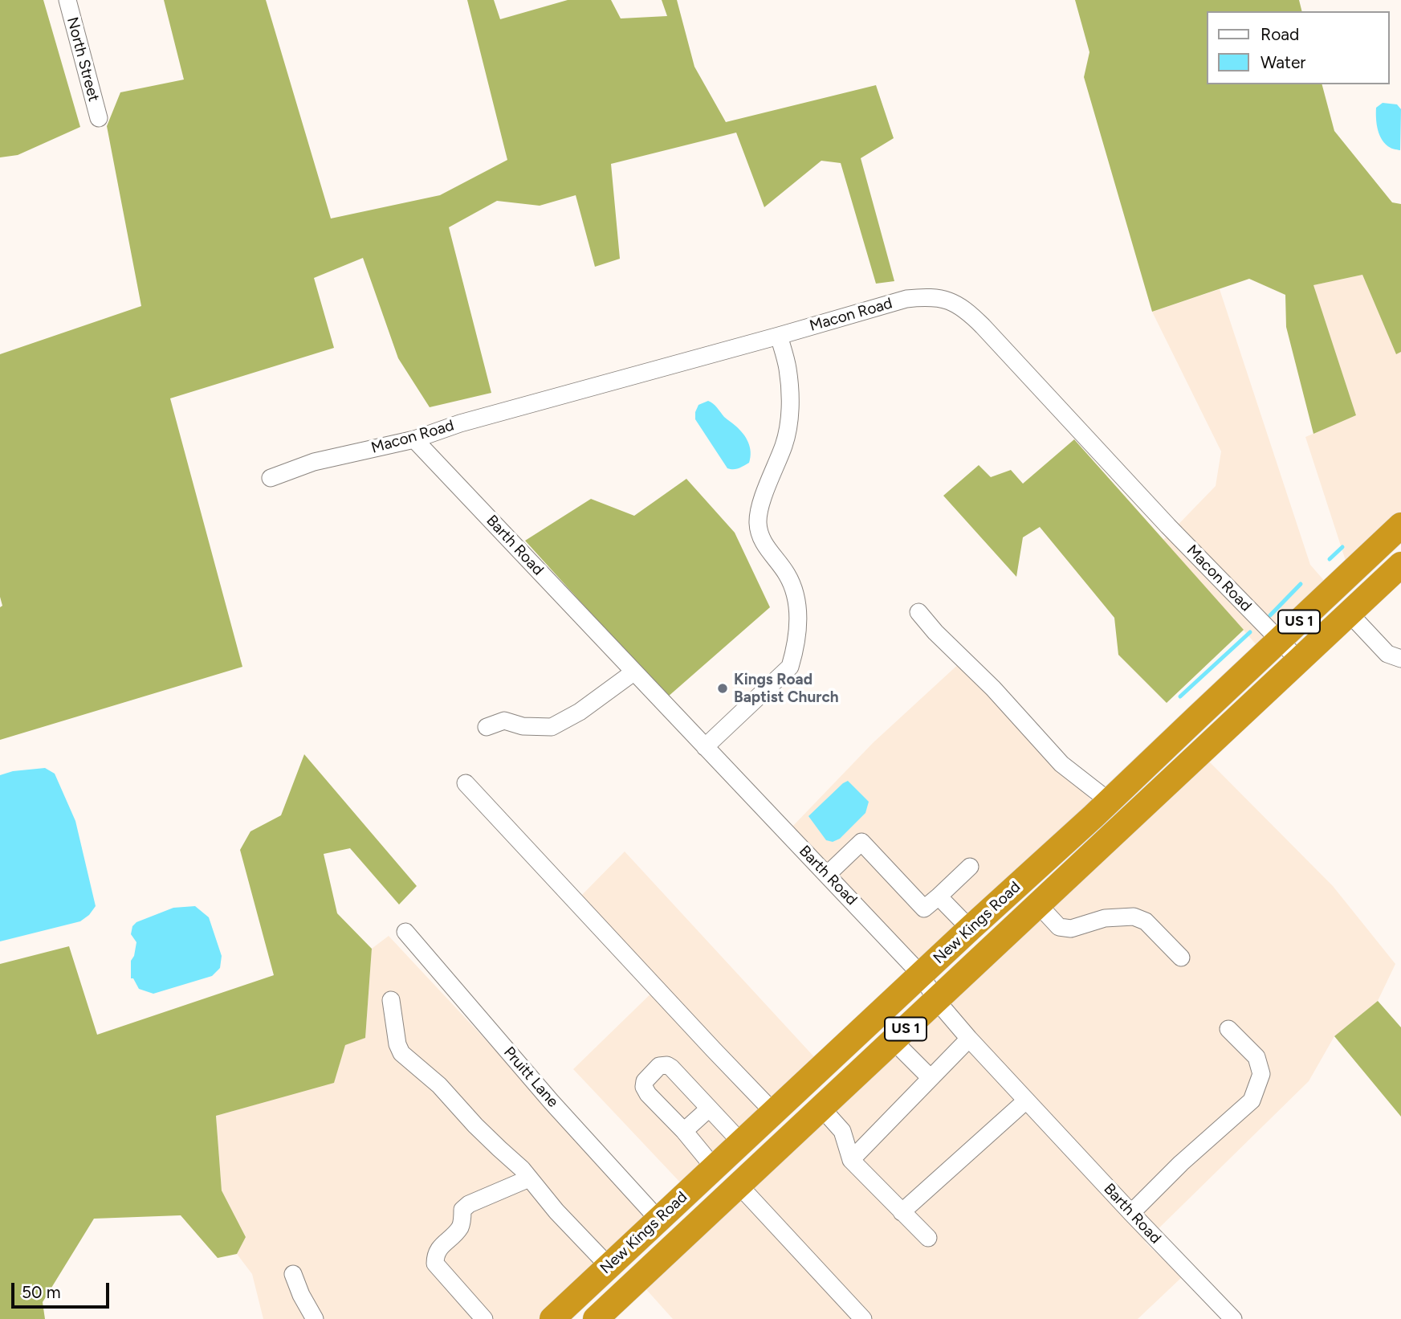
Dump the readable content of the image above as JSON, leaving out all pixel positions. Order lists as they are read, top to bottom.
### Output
{
  "streets": {
    "highway": ["US 1", "New Kings Road"],
    "street": [
      "North Street",
      "Macon Road",
      "Barth Road",
      "Pruitt Lane"
    ]
  },
  "crossings": [
    ["Macon Road", "Barth Road"],
    ["Macon Road", "New Kings Road"],
    ["Barth Road", "New Kings Road"],
    ["New Kings Road", "Pruitt Lane"]
  ],
  "places": ["Kings Road Baptist Church"],
  "legend": ["Road", "Water"],
  "scale_bar": "50 m"
}
